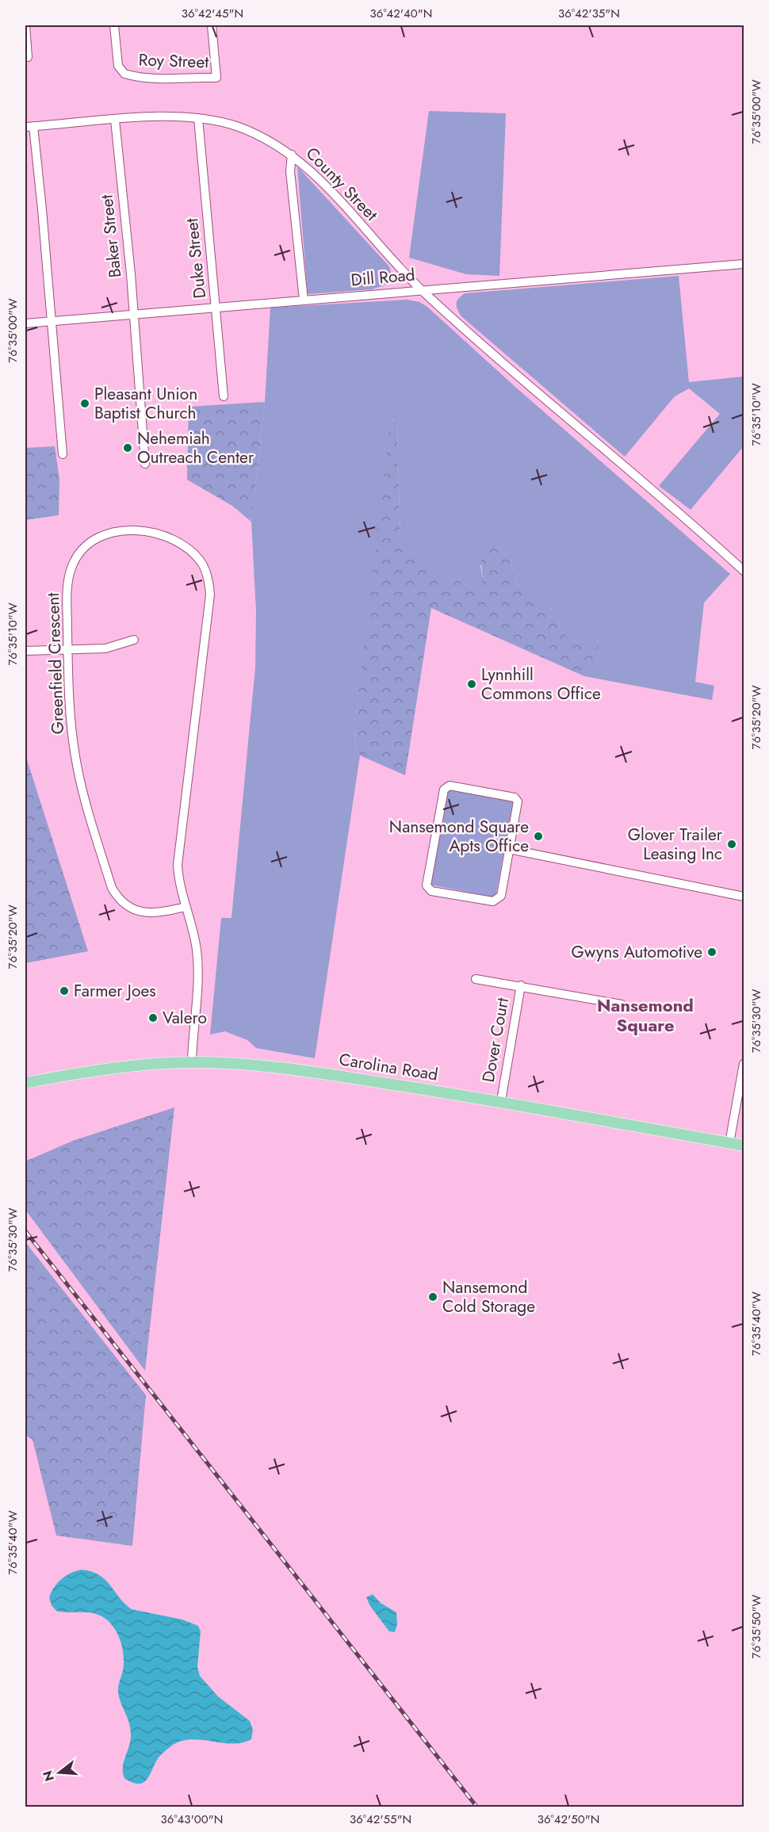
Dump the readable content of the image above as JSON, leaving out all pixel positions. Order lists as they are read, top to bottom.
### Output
{
  "streets": {
    "main road": ["Carolina Road"],
    "street": [
      "Roy Street",
      "County Street",
      "Baker Street",
      "Duke Street",
      "Dill Road",
      "Greenfield Crescent",
      "Dover Court"
    ]
  },
  "crossings": [
    ["County Street", "Baker Street"],
    ["County Street", "Duke Street"],
    ["County Street", "Dill Road"],
    ["Baker Street", "Dill Road"],
    ["Duke Street", "Dill Road"],
    ["Greenfield Crescent", "Carolina Road"],
    ["Dover Court", "Carolina Road"]
  ],
  "districts": ["Nansemond Square"],
  "places": [
    "Pleasant Union Baptist Church",
    "Nehemiah Outreach Center",
    "Lynnhill Commons Office",
    "Nansemond Square Apts Office",
    "Glover Trailer Leasing Inc",
    "Gwyns Automotive",
    "Farmer Joes",
    "Valero",
    "Nansemond Cold Storage"
  ],
  "north": "left",
  "coordinates": [
    "36°42'45\"N",
    "36°42'40\"N",
    "36°42'35\"N",
    "76°35'00\"W",
    "76°35'10\"W",
    "76°35'20\"W",
    "76°35'30\"W",
    "76°35'40\"W",
    "76°35'50\"W",
    "36°43'00\"N",
    "36°42'55\"N",
    "36°42'50\"N"
  ]
}
